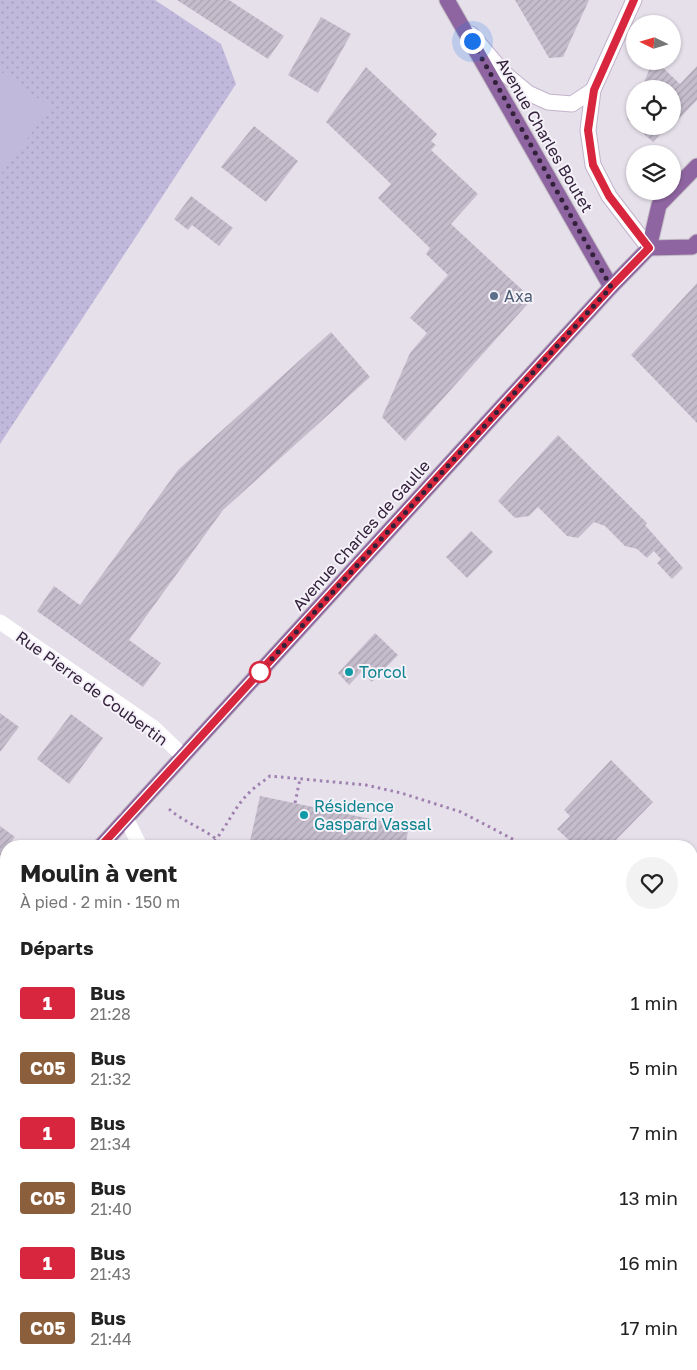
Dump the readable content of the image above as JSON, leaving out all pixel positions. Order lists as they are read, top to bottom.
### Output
{
  "streets": {
    "main road": ["Avenue Charles Boutet", "Avenue Charles de Gaulle"],
    "street": ["Rue Pierre de Coubertin"]
  },
  "crossings": [
    ["Avenue Charles Boutet", "Avenue Charles de Gaulle"],
    ["Avenue Charles de Gaulle", "Rue Pierre de Coubertin"]
  ],
  "places": ["Axa", "Torcol", "Résidence Gaspard Vassal"],
  "lines": ["bus line 1"],
  "north": "left",
  "page": {
    "heading": [
      ["Moulin à vent", "À pied · 2 min · 150 m"],
      "Départs"
    ],
    "list": [
      {
        "mark": "1",
        "name": "Bus",
        "note": "21:28",
        "value": "1 min"
      },
      {
        "mark": "C05",
        "name": "Bus",
        "note": "21:32",
        "value": "5 min"
      },
      {
        "mark": "1",
        "name": "Bus",
        "note": "21:34",
        "value": "7 min"
      },
      {
        "mark": "C05",
        "name": "Bus",
        "note": "21:40",
        "value": "13 min"
      },
      {
        "mark": "1",
        "name": "Bus",
        "note": "21:43",
        "value": "16 min"
      },
      {
        "mark": "C05",
        "name": "Bus",
        "note": "21:44",
        "value": "17 min"
      }
    ]
  }
}
